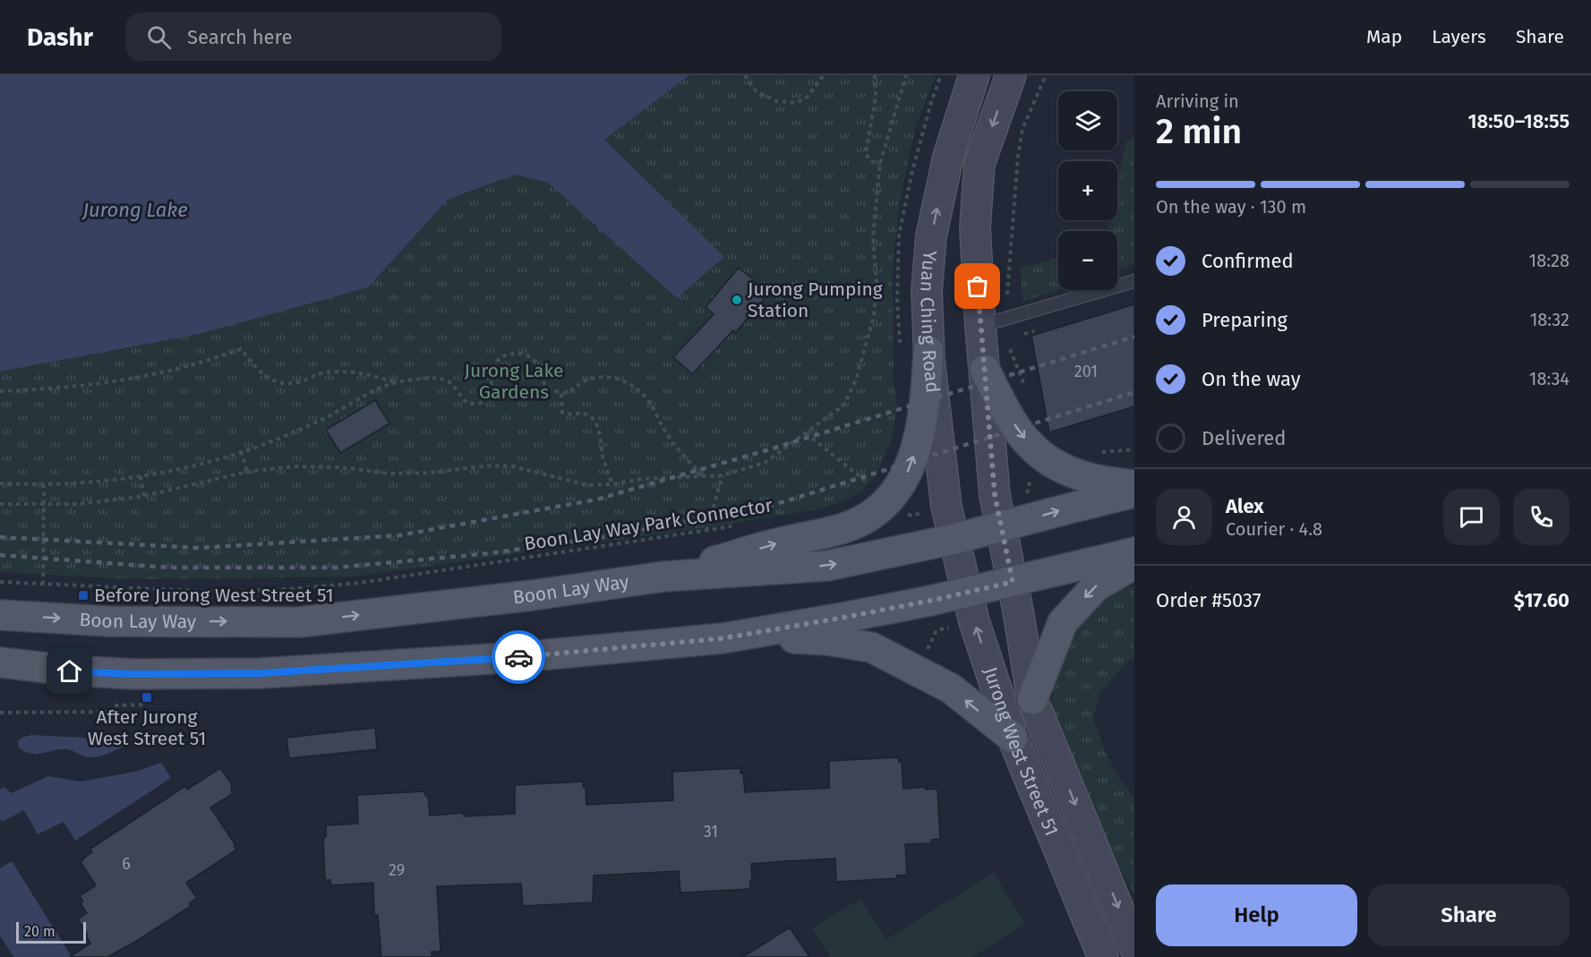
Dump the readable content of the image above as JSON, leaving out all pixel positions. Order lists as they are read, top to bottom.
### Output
{
  "streets": {
    "main road": ["Boon Lay Way"],
    "street": ["Yuan Ching Road", "Jurong West Street 51"],
    "path": ["Boon Lay Way Park Connector"]
  },
  "crossings": [
    ["Yuan Ching Road", "Boon Lay Way"],
    ["Yuan Ching Road", "Jurong West Street 51"],
    ["Boon Lay Way", "Jurong West Street 51"]
  ],
  "water": ["Jurong Lake"],
  "parks": ["Jurong Lake Gardens"],
  "places": {
    "other": ["Jurong Pumping Station"],
    "transit": ["Before Jurong West Street 51", "After Jurong West Street 51"]
  },
  "house_numbers": [
    "201",
    "31",
    "6",
    "29"
  ],
  "scale_bar": "20 m",
  "page": {
    "header": "Dashr",
    "search": "Search here",
    "nav": ["Map", "Layers", "Share"],
    "heading": ["2 min", "Arriving in", "18:50–18:55"],
    "panel": [
      "Alex",
      "Courier · 4.8",
      "Order #5037",
      "$17.60"
    ],
    "map_buttons": ["+", "−"],
    "bar": "On the way · 130 m",
    "list": [
      ["Confirmed", "18:28"],
      ["Preparing", "18:32"],
      ["On the way", "18:34"],
      "Delivered"
    ],
    "buttons": ["Help", "Share"],
    "scale": "20 m"
  }
}
